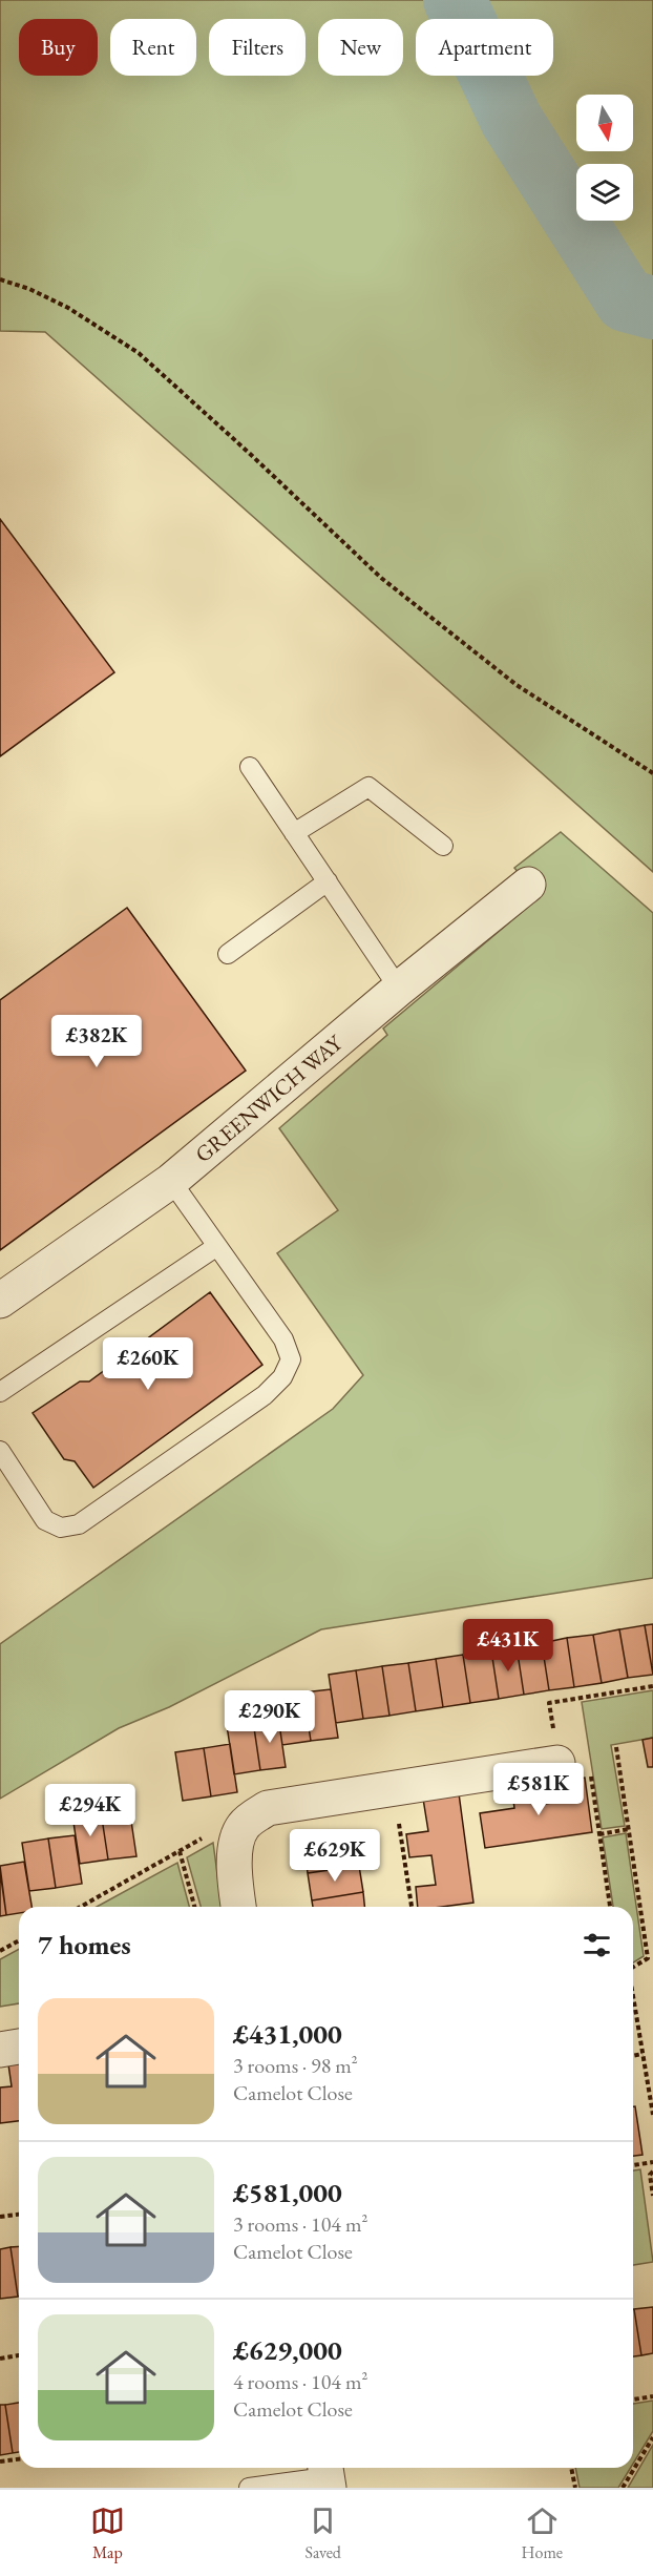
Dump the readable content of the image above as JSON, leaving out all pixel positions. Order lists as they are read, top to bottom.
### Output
{
  "streets": {
    "street": ["GREENWICH WAY"]
  },
  "north": "bottom",
  "page": {
    "chip": [
      "Buy",
      "Rent",
      "Filters",
      "New",
      "Apartment"
    ],
    "price": [
      "£382K",
      "£260K",
      "£431K",
      "£290K",
      "£581K",
      "£294K",
      "£629K"
    ],
    "heading": "7 homes",
    "list": [
      {
        "name": "£431,000",
        "note": "3 rooms · 98 m² · Camelot Close"
      },
      {
        "name": "£581,000",
        "note": "3 rooms · 104 m² · Camelot Close"
      },
      {
        "name": "£629,000",
        "note": "4 rooms · 104 m² · Camelot Close"
      }
    ],
    "tabs": ["Map", "Saved", "Home"]
  }
}
